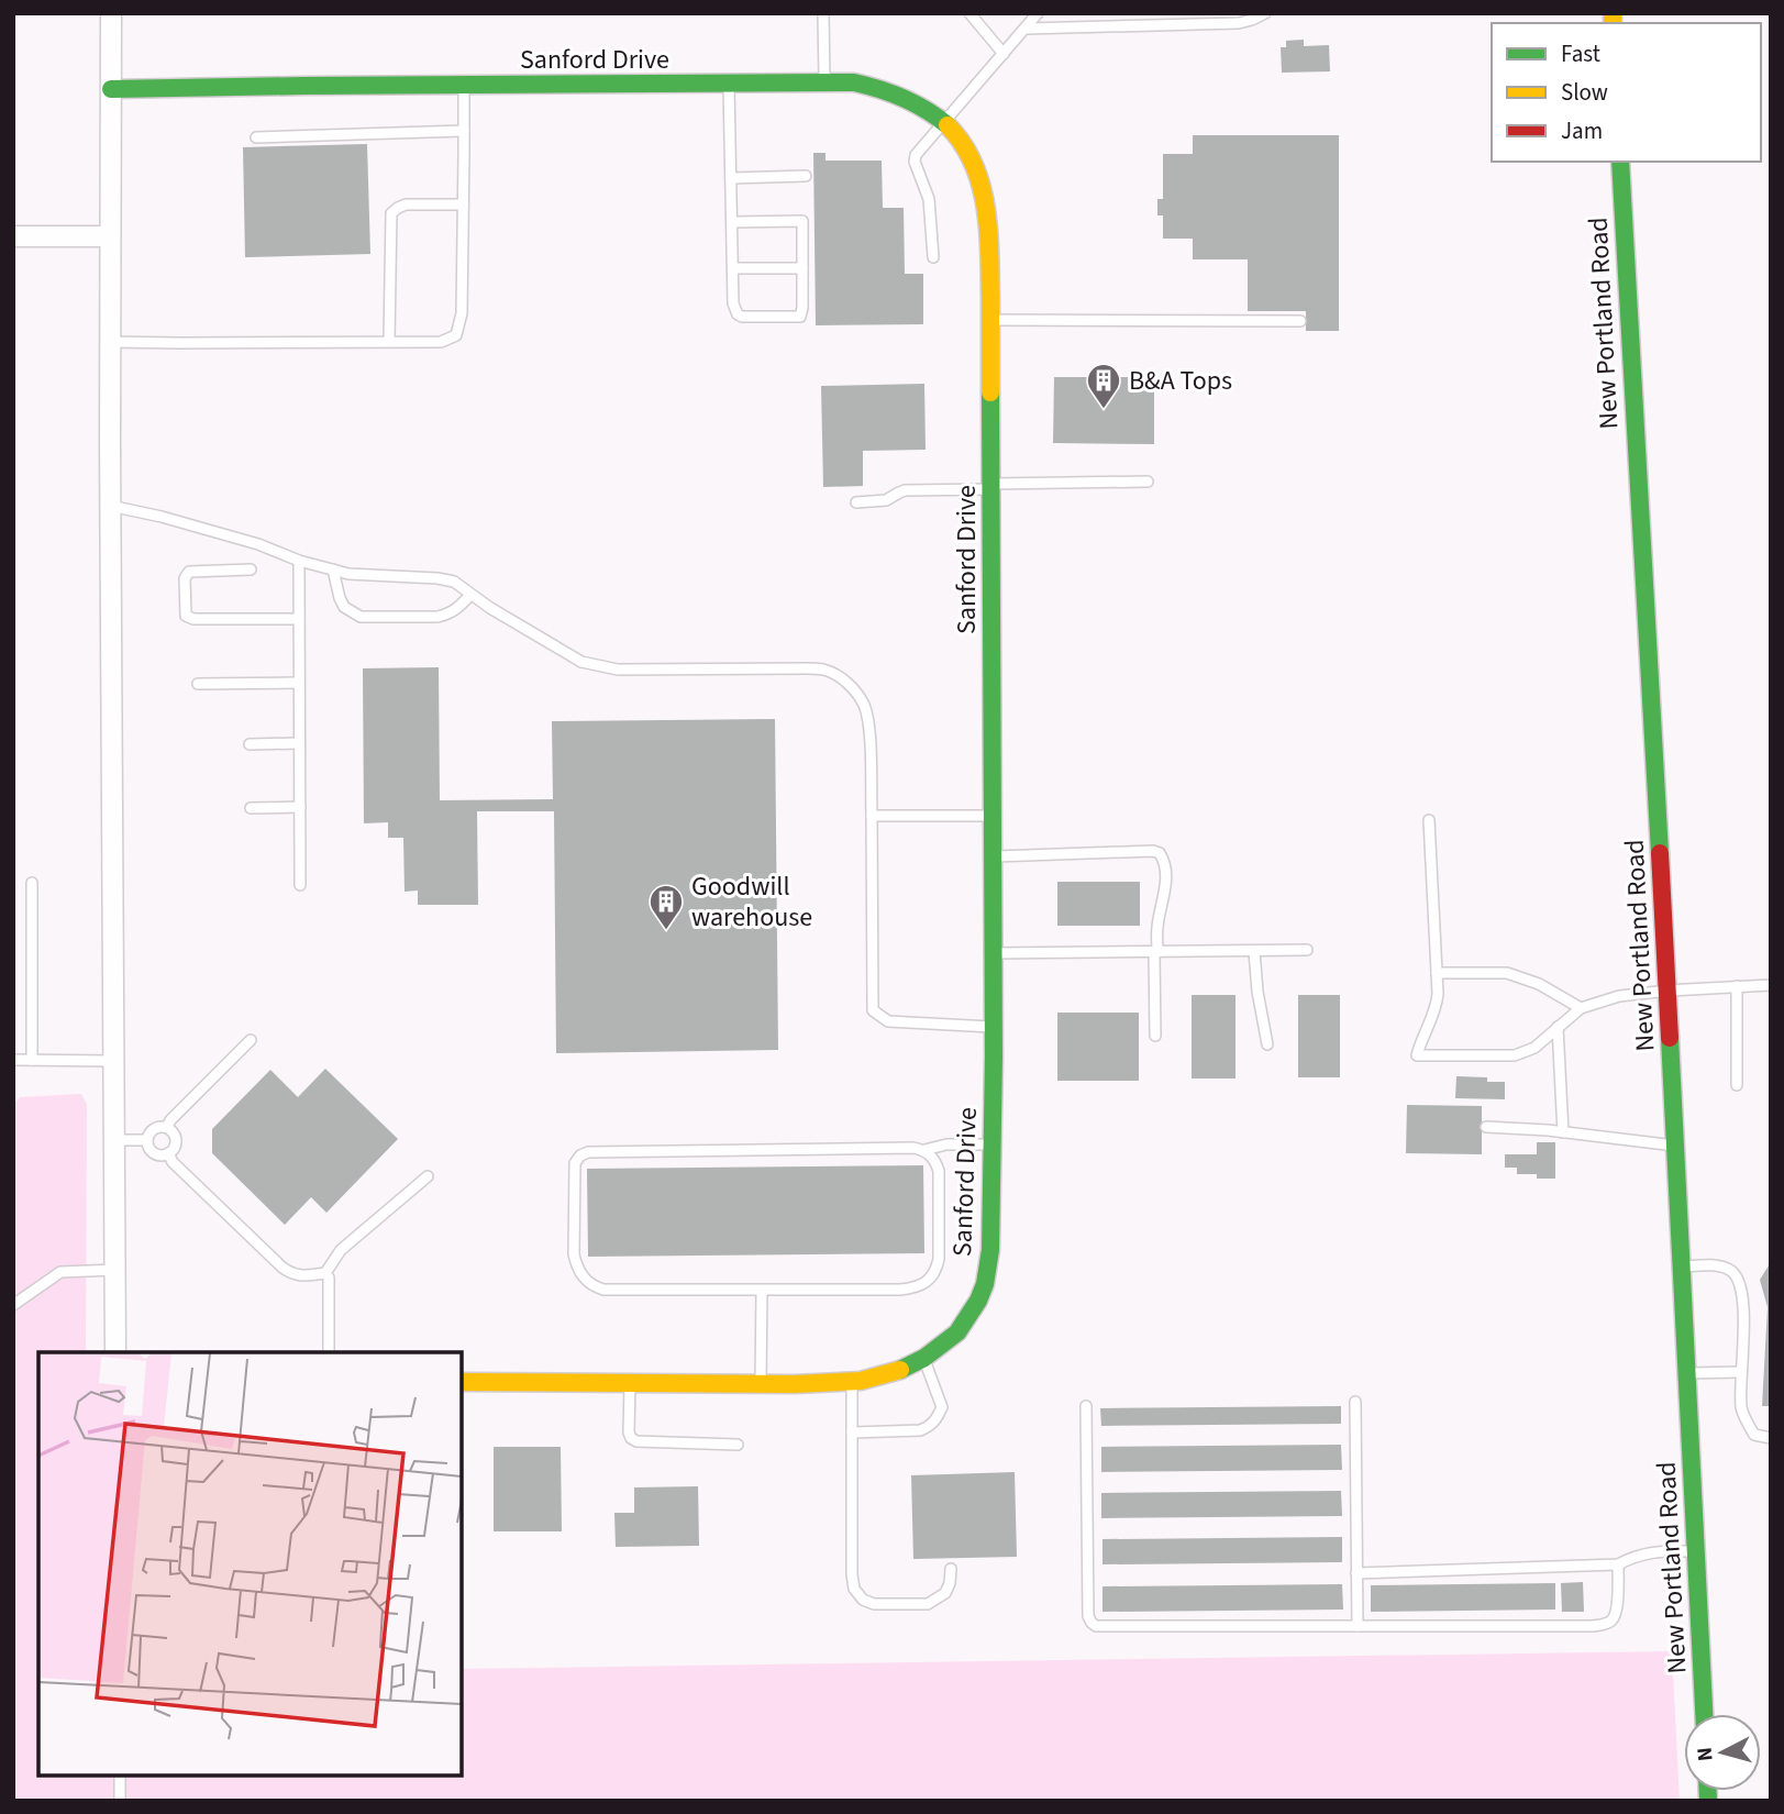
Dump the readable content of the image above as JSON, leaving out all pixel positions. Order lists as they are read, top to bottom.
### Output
{
  "streets": {
    "street": ["Sanford Drive", "New Portland Road"]
  },
  "places": {
    "building": ["B&A Tops", "Goodwill warehouse"]
  },
  "legend": ["Fast", "Slow", "Jam"],
  "north": "left"
}
